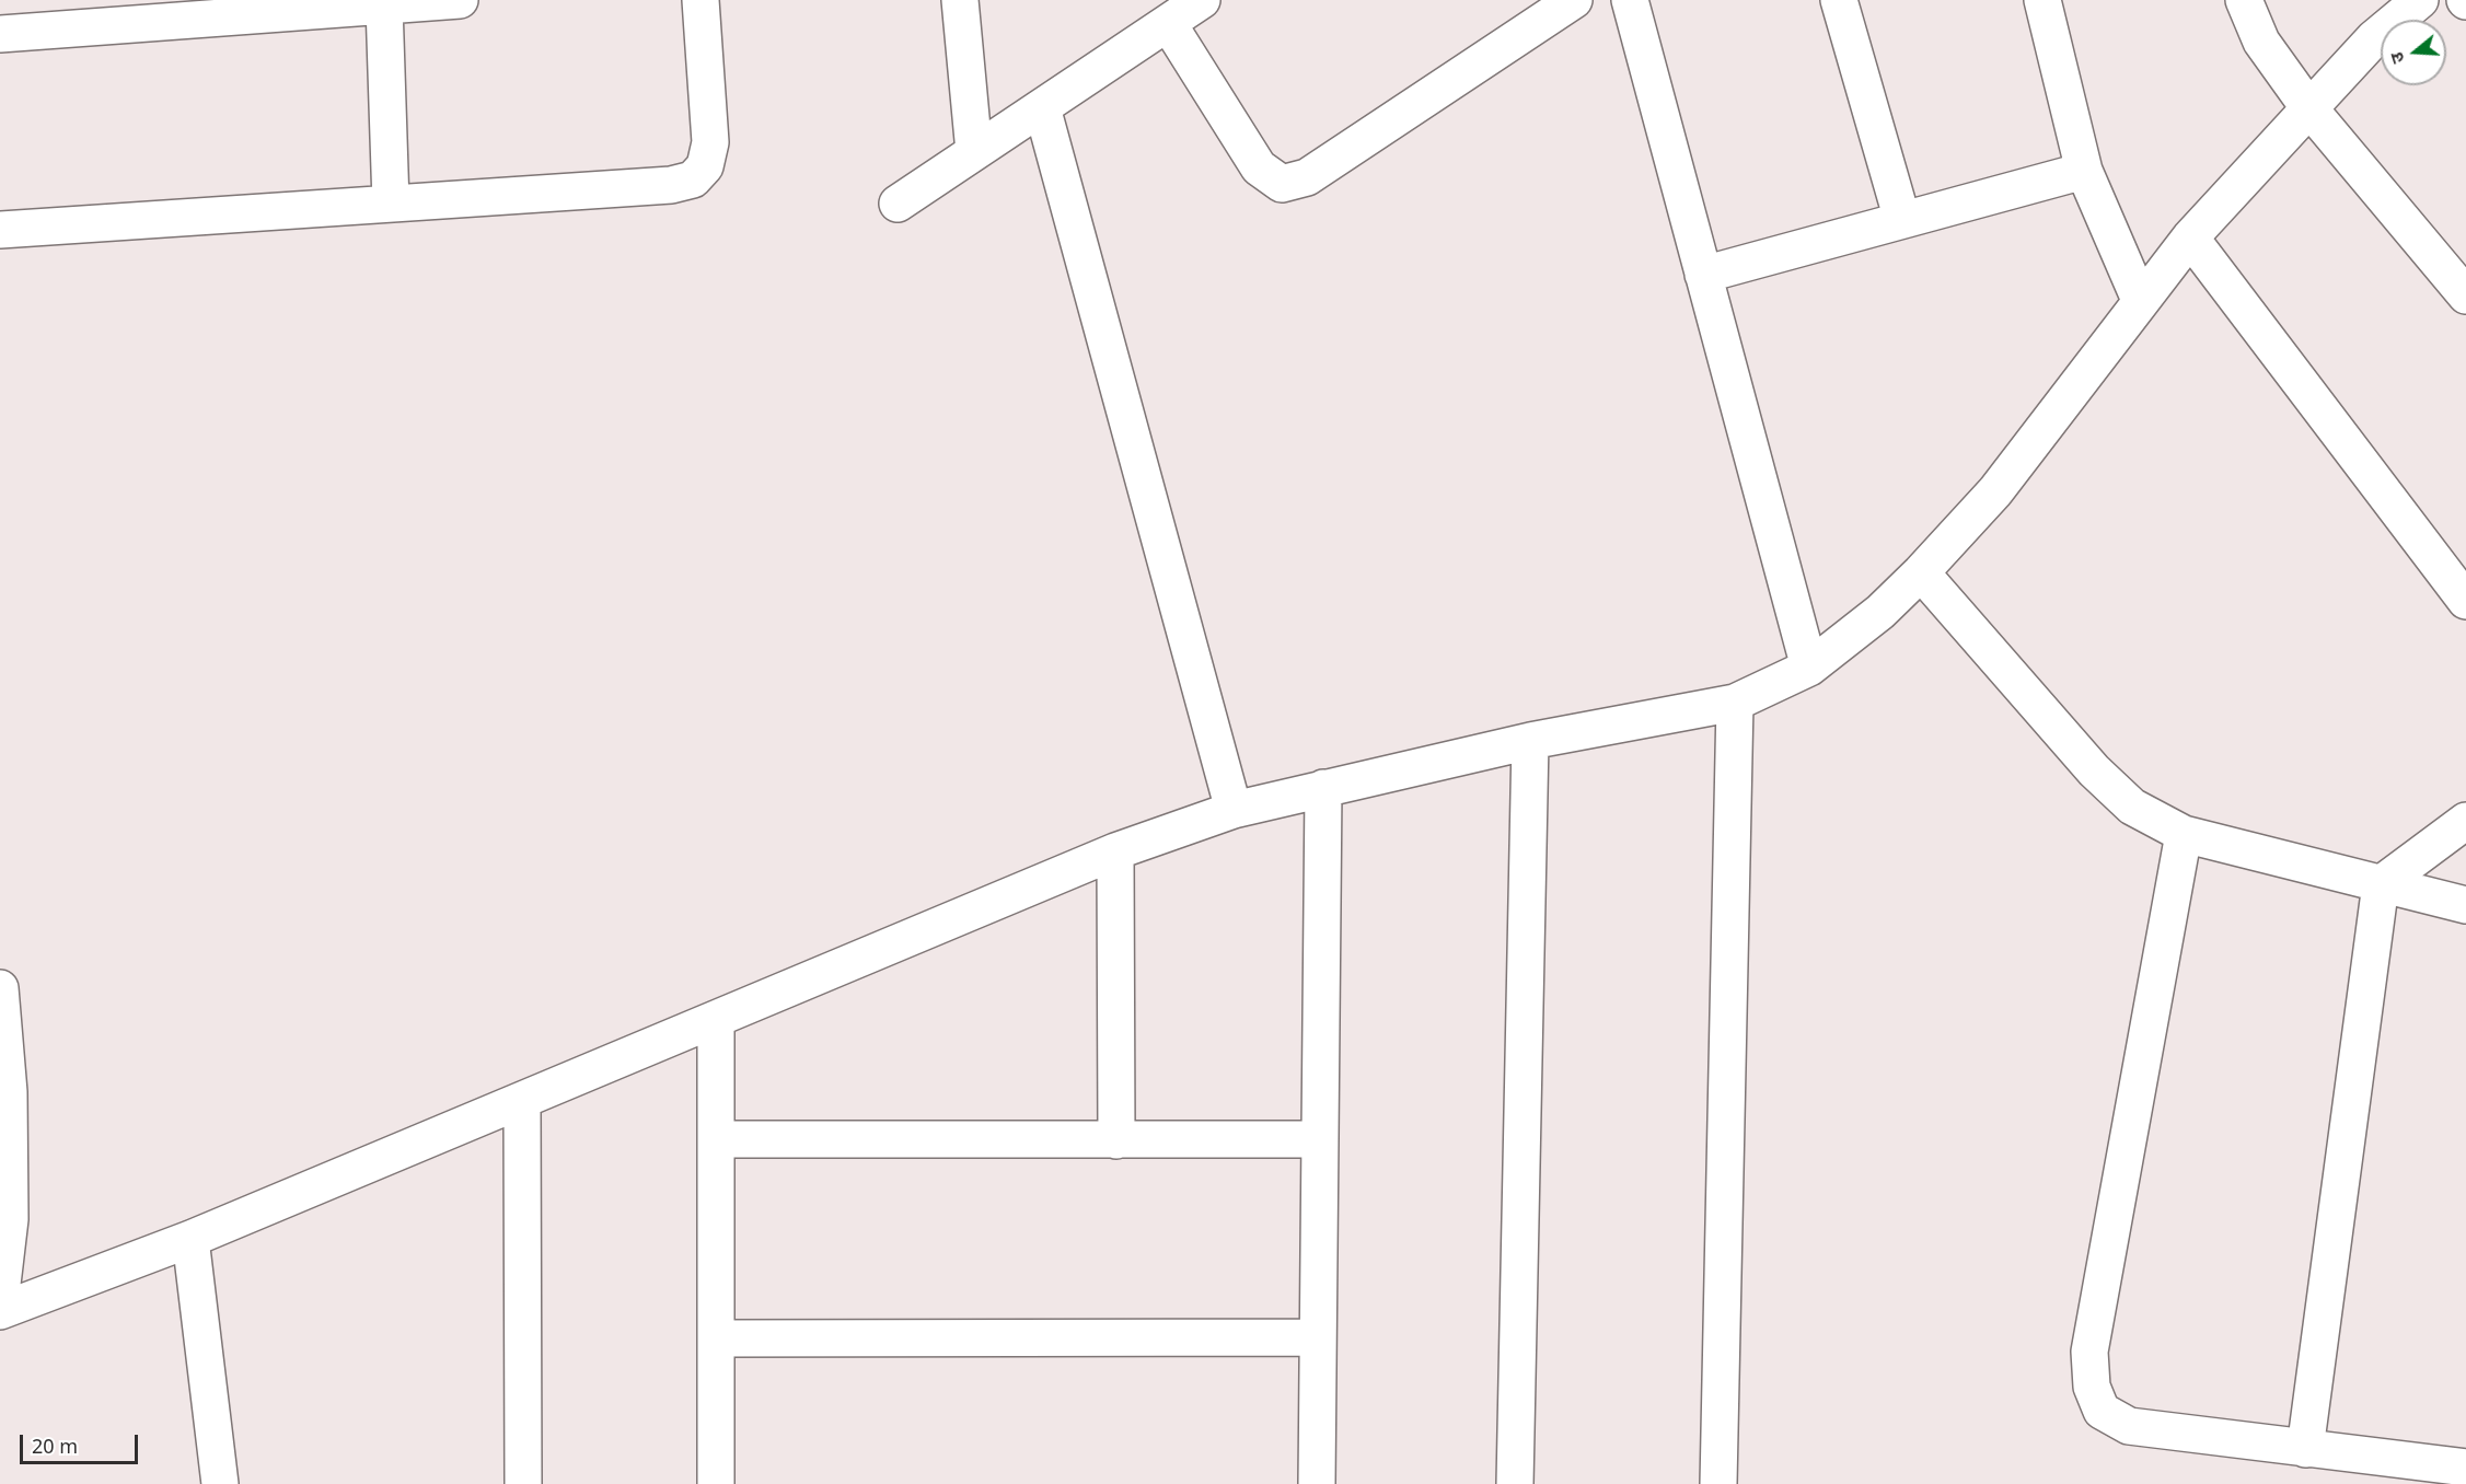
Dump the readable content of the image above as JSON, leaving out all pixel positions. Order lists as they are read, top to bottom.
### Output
{
  "scale_bar": "20 m",
  "north": "left"
}
